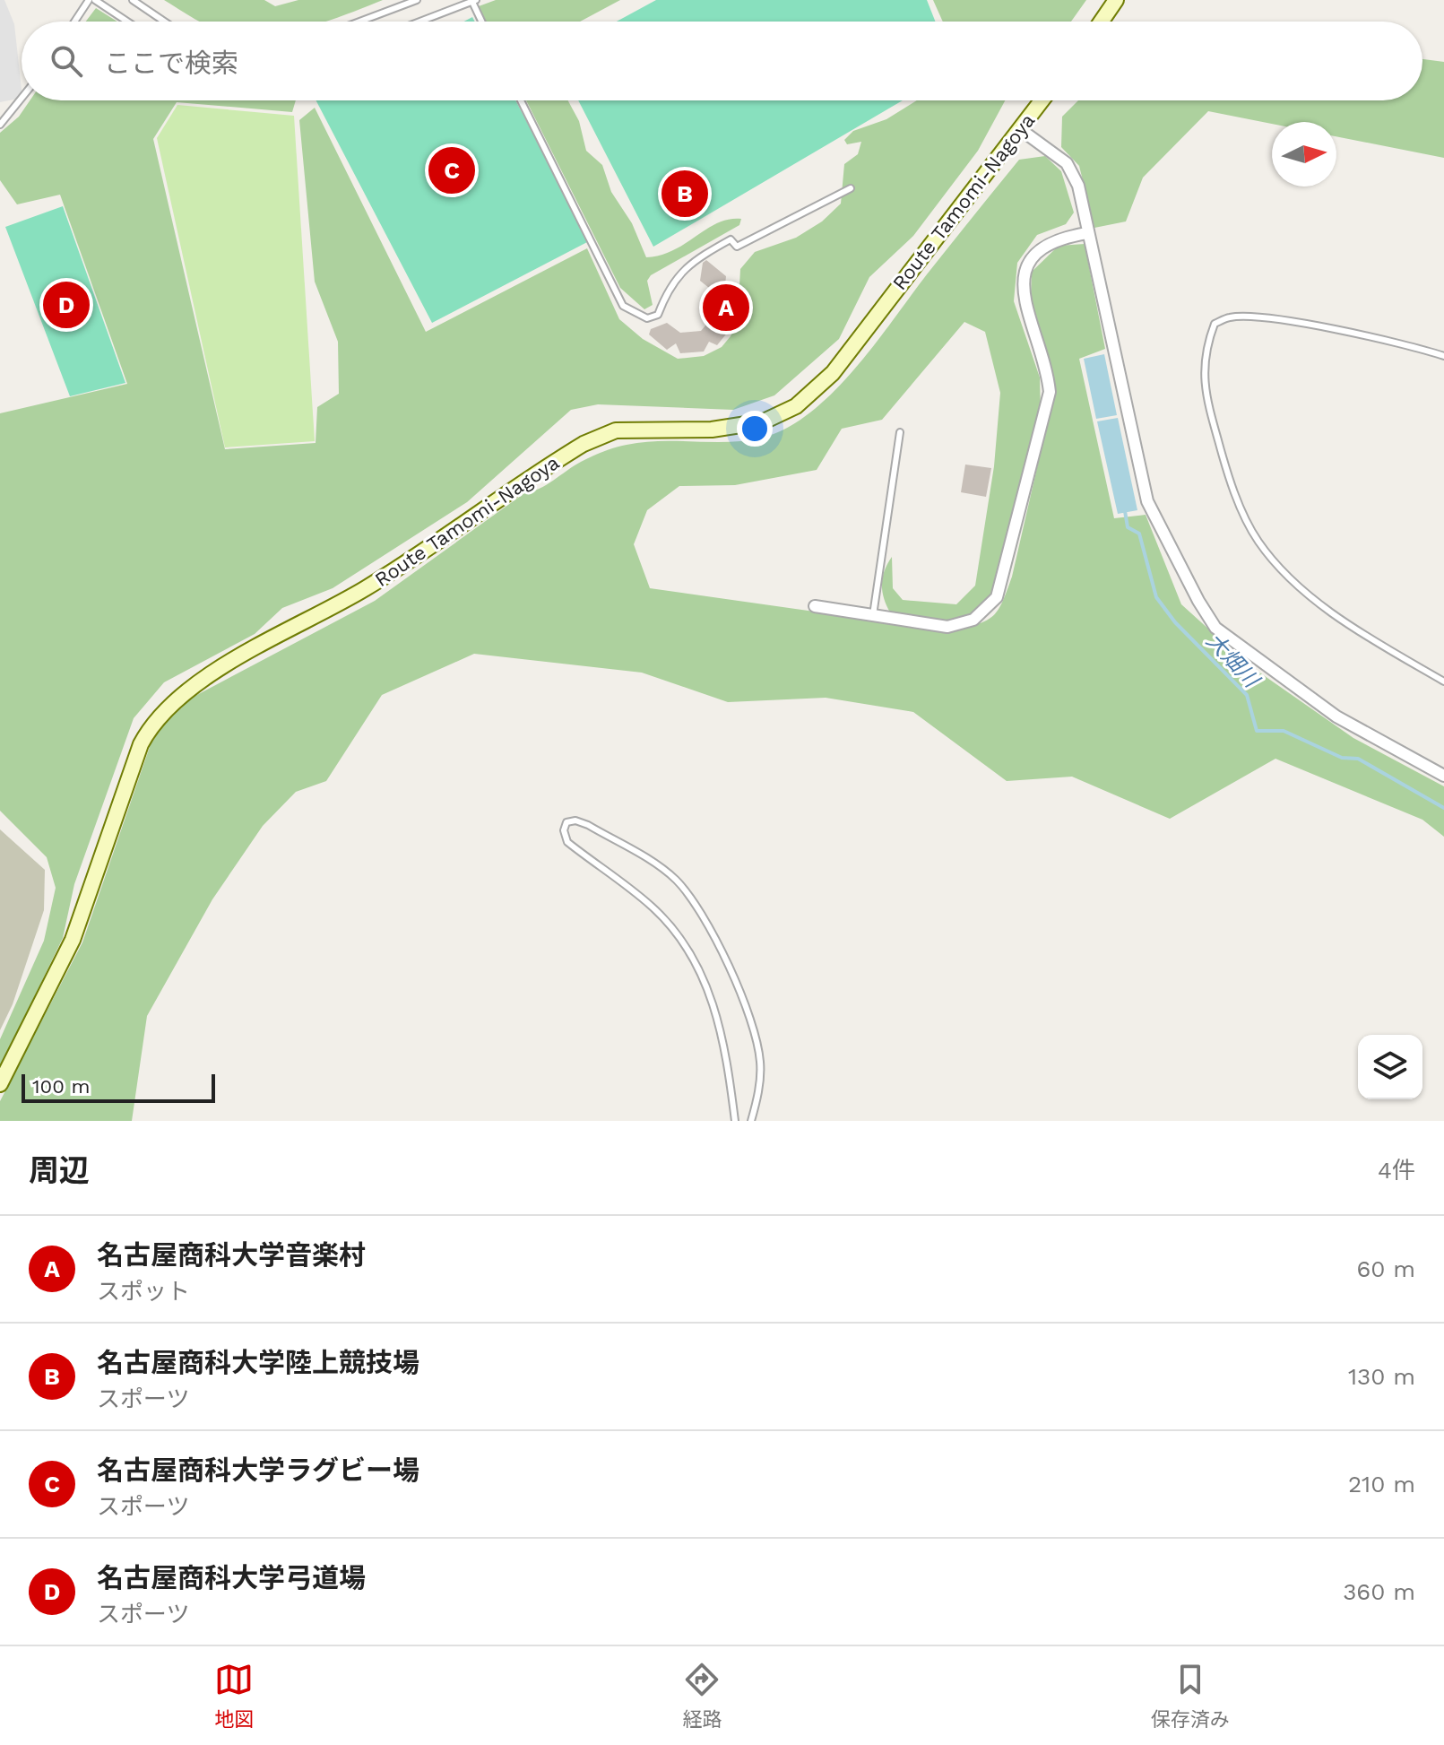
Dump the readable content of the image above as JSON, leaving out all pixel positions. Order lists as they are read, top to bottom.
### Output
{
  "streets": {
    "main road": ["Route Tamomi-Nagoya"]
  },
  "water": ["大畑川"],
  "scale_bar": "100 m",
  "north": "right",
  "page": {
    "search": "ここで検索",
    "pins": [
      "C",
      "B",
      "D",
      "A"
    ],
    "scale": "100 m",
    "heading": ["周辺", "4件"],
    "list": [
      {
        "mark": "A",
        "name": "名古屋商科大学音楽村",
        "note": "スポット",
        "value": "60 m"
      },
      {
        "mark": "B",
        "name": "名古屋商科大学陸上競技場",
        "note": "スポーツ",
        "value": "130 m"
      },
      {
        "mark": "C",
        "name": "名古屋商科大学ラグビー場",
        "note": "スポーツ",
        "value": "210 m"
      },
      {
        "mark": "D",
        "name": "名古屋商科大学弓道場",
        "note": "スポーツ",
        "value": "360 m"
      }
    ],
    "nav": ["地図", "経路", "保存済み"]
  }
}
